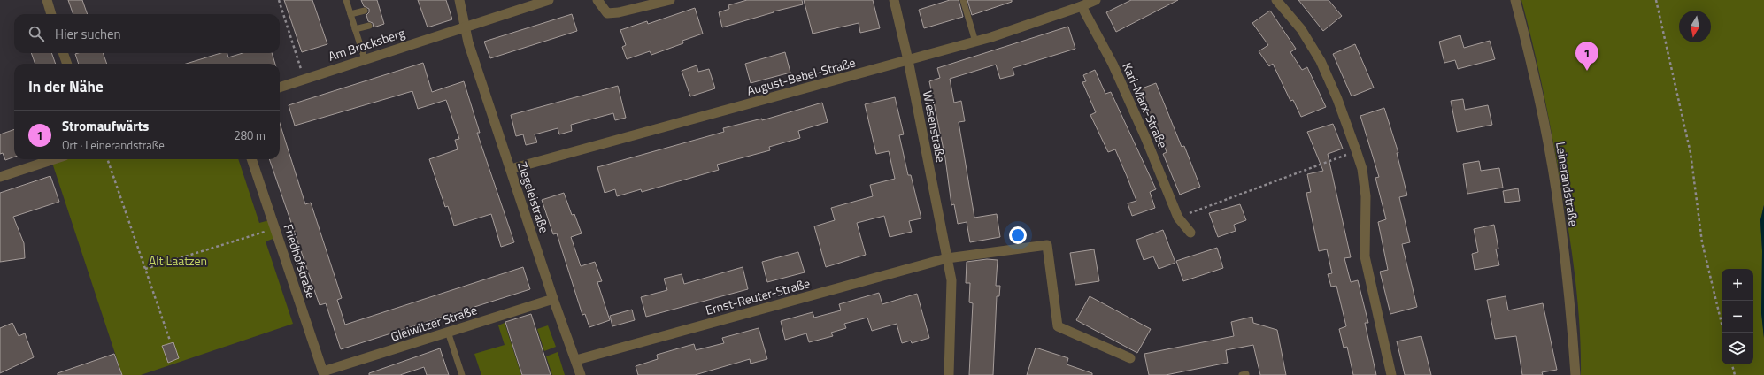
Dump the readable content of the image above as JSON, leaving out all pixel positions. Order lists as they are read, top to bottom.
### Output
{
  "streets": {
    "street": [
      "Am Brocksberg",
      "August-Bebel-Straße",
      "Karl-Marx-Straße",
      "Wiesenstraße",
      "Leinerandstraße",
      "Ziegeleistraße",
      "Friedhofstraße",
      "Ernst-Reuter-Straße",
      "Gleiwitzer Straße"
    ]
  },
  "crossings": [
    ["Am Brocksberg", "Ziegeleistraße"],
    ["August-Bebel-Straße", "Karl-Marx-Straße"],
    ["August-Bebel-Straße", "Wiesenstraße"],
    ["August-Bebel-Straße", "Ziegeleistraße"],
    ["Wiesenstraße", "Ernst-Reuter-Straße"],
    ["Ziegeleistraße", "Ernst-Reuter-Straße"],
    ["Ziegeleistraße", "Gleiwitzer Straße"],
    ["Friedhofstraße", "Gleiwitzer Straße"]
  ],
  "parks": ["Alt Laatzen"],
  "north": "bottom",
  "page": {
    "search": "Hier suchen",
    "pins": "1",
    "heading": "In der Nähe",
    "list": [
      {
        "mark": "1",
        "name": "Stromaufwärts",
        "note": "Ort · Leinerandstraße",
        "value": "280 m"
      }
    ],
    "map_buttons": ["+", "−"]
  }
}
